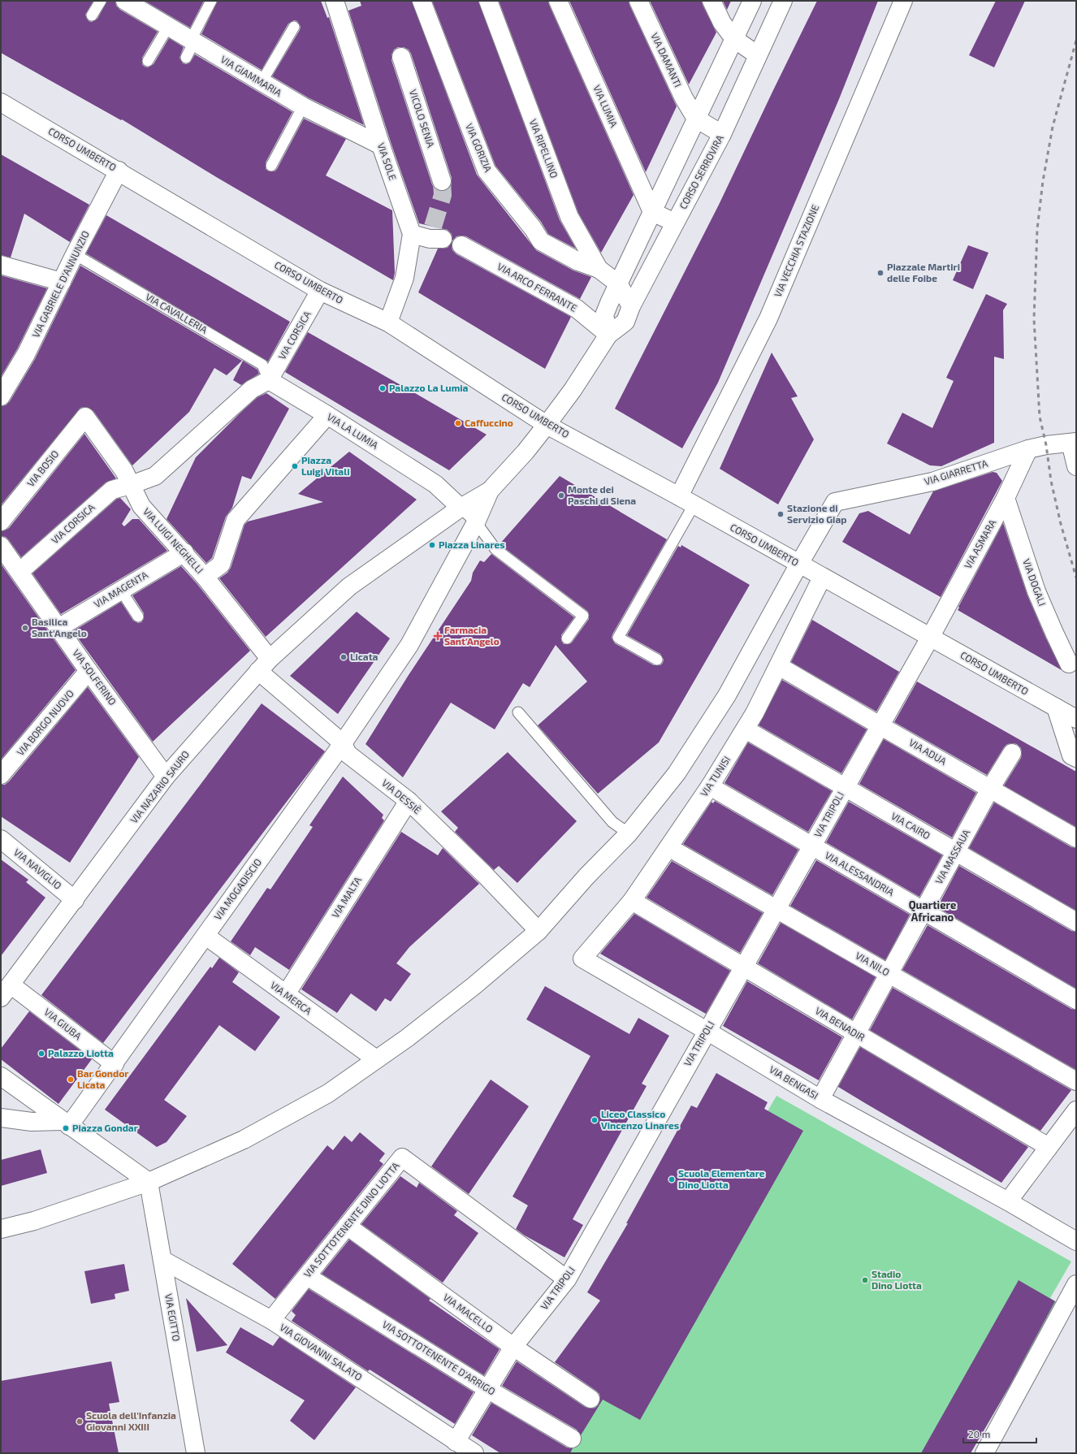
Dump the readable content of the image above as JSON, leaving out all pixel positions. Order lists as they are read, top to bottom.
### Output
{
  "streets": {
    "street": [
      "VIA DAMANTI",
      "VIA GIAMMARIA",
      "VIA LUMIA",
      "VICOLO SENIA",
      "VIA GORIZIA",
      "VIA RIPELLINO",
      "CORSO UMBERTO",
      "VIA SOLE",
      "CORSO SERROVIRA",
      "VIA VECCHIA STAZIONE",
      "VIA GABRIELE D'ANNUNZIO",
      "VIA ARCO FERRANTE",
      "VIA CORSICA",
      "VIA LA LUMIA",
      "VIA BOSIO",
      "VIA GIARRETTA",
      "VIA LUIGI NEGHELLI",
      "VIA ASMARA",
      "VIA DOGALI",
      "VIA MAGENTA",
      "VIA SOLFERINO",
      "VIA BORGO NUOVO",
      "VIA ADUA",
      "VIA TUNISI",
      "VIA NAZARIO SAURO",
      "VIA DESSIÈ",
      "VIA TRIPOLI",
      "VIA CAIRO",
      "VIA MASSAUA",
      "VIA NAVIGLIO",
      "VIA ALESSANDRIA",
      "VIA MOGADISCIO",
      "VIA MALTA",
      "VIA NILO",
      "VIA MERCA",
      "VIA GIUBA",
      "VIA BENADIR",
      "VIA BENGASI",
      "VIA SOTTOTENENTE DINO LIOTTA",
      "VIA MACELLO",
      "VIA EGITTO",
      "VIA GIOVANNI SALATO",
      "VIA SOTTOTENENTE D'ARRIGO"
    ],
    "lane": ["VIA CAVALLERIA"]
  },
  "crossings": [
    ["VIA GIAMMARIA", "VIA SOLE"],
    ["VIA GORIZIA", "VIA RIPELLINO"],
    ["CORSO UMBERTO", "VIA SOLE"],
    ["CORSO UMBERTO", "CORSO SERROVIRA"],
    ["CORSO UMBERTO", "VIA VECCHIA STAZIONE"],
    ["CORSO UMBERTO", "VIA GABRIELE D'ANNUNZIO"],
    ["CORSO UMBERTO", "VIA CORSICA"],
    ["CORSO UMBERTO", "VIA GIARRETTA"],
    ["CORSO UMBERTO", "VIA ASMARA"],
    ["CORSO UMBERTO", "VIA TUNISI"],
    ["CORSO UMBERTO", "VIA TRIPOLI"],
    ["CORSO SERROVIRA", "VIA ARCO FERRANTE"],
    ["VIA GABRIELE D'ANNUNZIO", "VIA CAVALLERIA"],
    ["VIA CAVALLERIA", "VIA CORSICA"],
    ["VIA CAVALLERIA", "VIA LA LUMIA"],
    ["VIA CORSICA", "VIA LA LUMIA"],
    ["VIA CORSICA", "VIA LUIGI NEGHELLI"],
    ["VIA CORSICA", "VIA SOLFERINO"],
    ["VIA LA LUMIA", "VIA NAZARIO SAURO"],
    ["VIA BOSIO", "VIA LUIGI NEGHELLI"],
    ["VIA GIARRETTA", "VIA ASMARA"],
    ["VIA LUIGI NEGHELLI", "VIA MAGENTA"],
    ["VIA LUIGI NEGHELLI", "VIA NAZARIO SAURO"],
    ["VIA LUIGI NEGHELLI", "VIA DESSIÈ"],
    ["VIA ASMARA", "VIA DOGALI"],
    ["VIA ASMARA", "VIA TRIPOLI"],
    ["VIA MAGENTA", "VIA SOLFERINO"],
    ["VIA SOLFERINO", "VIA BORGO NUOVO"],
    ["VIA SOLFERINO", "VIA NAZARIO SAURO"],
    ["VIA ADUA", "VIA TUNISI"],
    ["VIA ADUA", "VIA TRIPOLI"],
    ["VIA ADUA", "VIA MASSAUA"],
    ["VIA TUNISI", "VIA CAIRO"],
    ["VIA TUNISI", "VIA ALESSANDRIA"],
    ["VIA TUNISI", "VIA NILO"],
    ["VIA TUNISI", "VIA BENADIR"],
    ["VIA TUNISI", "VIA BENGASI"],
    ["VIA NAZARIO SAURO", "VIA DESSIÈ"],
    ["VIA NAZARIO SAURO", "VIA NAVIGLIO"],
    ["VIA NAZARIO SAURO", "VIA GIUBA"],
    ["VIA DESSIÈ", "VIA MOGADISCIO"],
    ["VIA DESSIÈ", "VIA MALTA"],
    ["VIA TRIPOLI", "VIA CAIRO"],
    ["VIA TRIPOLI", "VIA ALESSANDRIA"],
    ["VIA TRIPOLI", "VIA NILO"],
    ["VIA TRIPOLI", "VIA BENADIR"],
    ["VIA TRIPOLI", "VIA BENGASI"],
    ["VIA TRIPOLI", "VIA SOTTOTENENTE DINO LIOTTA"],
    ["VIA TRIPOLI", "VIA MACELLO"],
    ["VIA TRIPOLI", "VIA GIOVANNI SALATO"],
    ["VIA TRIPOLI", "VIA SOTTOTENENTE D'ARRIGO"],
    ["VIA CAIRO", "VIA MASSAUA"],
    ["VIA MASSAUA", "VIA ALESSANDRIA"],
    ["VIA MASSAUA", "VIA NILO"],
    ["VIA MASSAUA", "VIA BENADIR"],
    ["VIA MASSAUA", "VIA BENGASI"],
    ["VIA MOGADISCIO", "VIA MERCA"],
    ["VIA MOGADISCIO", "VIA GIUBA"],
    ["VIA MALTA", "VIA MERCA"],
    ["VIA SOTTOTENENTE DINO LIOTTA", "VIA MACELLO"],
    ["VIA SOTTOTENENTE DINO LIOTTA", "VIA GIOVANNI SALATO"],
    ["VIA SOTTOTENENTE DINO LIOTTA", "VIA SOTTOTENENTE D'ARRIGO"],
    ["VIA EGITTO", "VIA GIOVANNI SALATO"]
  ],
  "districts": ["Quartiere Africano"],
  "places": {
    "other": [
      "Piazzale Martiri delle Foibe",
      "Palazzo La Lumia",
      "Caffuccino",
      "Piazza Luigi Vitali",
      "Monte dei Paschi di Siena",
      "Stazione di Servizio Giap",
      "Piazza Linares",
      "Basilica Sant'Angelo",
      "Licata",
      "Palazzo Liotta",
      "Bar Gondor Licata",
      "Liceo Classico Vincenzo Linares",
      "Piazza Gondar",
      "Scuola Elementare Dino Liotta",
      "Stadio Dino Liotta",
      "Scuola dell'Infanzia Giovanni XXIII"
    ],
    "health": ["Farmacia Sant'Angelo"]
  },
  "scale_bar": "20 m"
}
